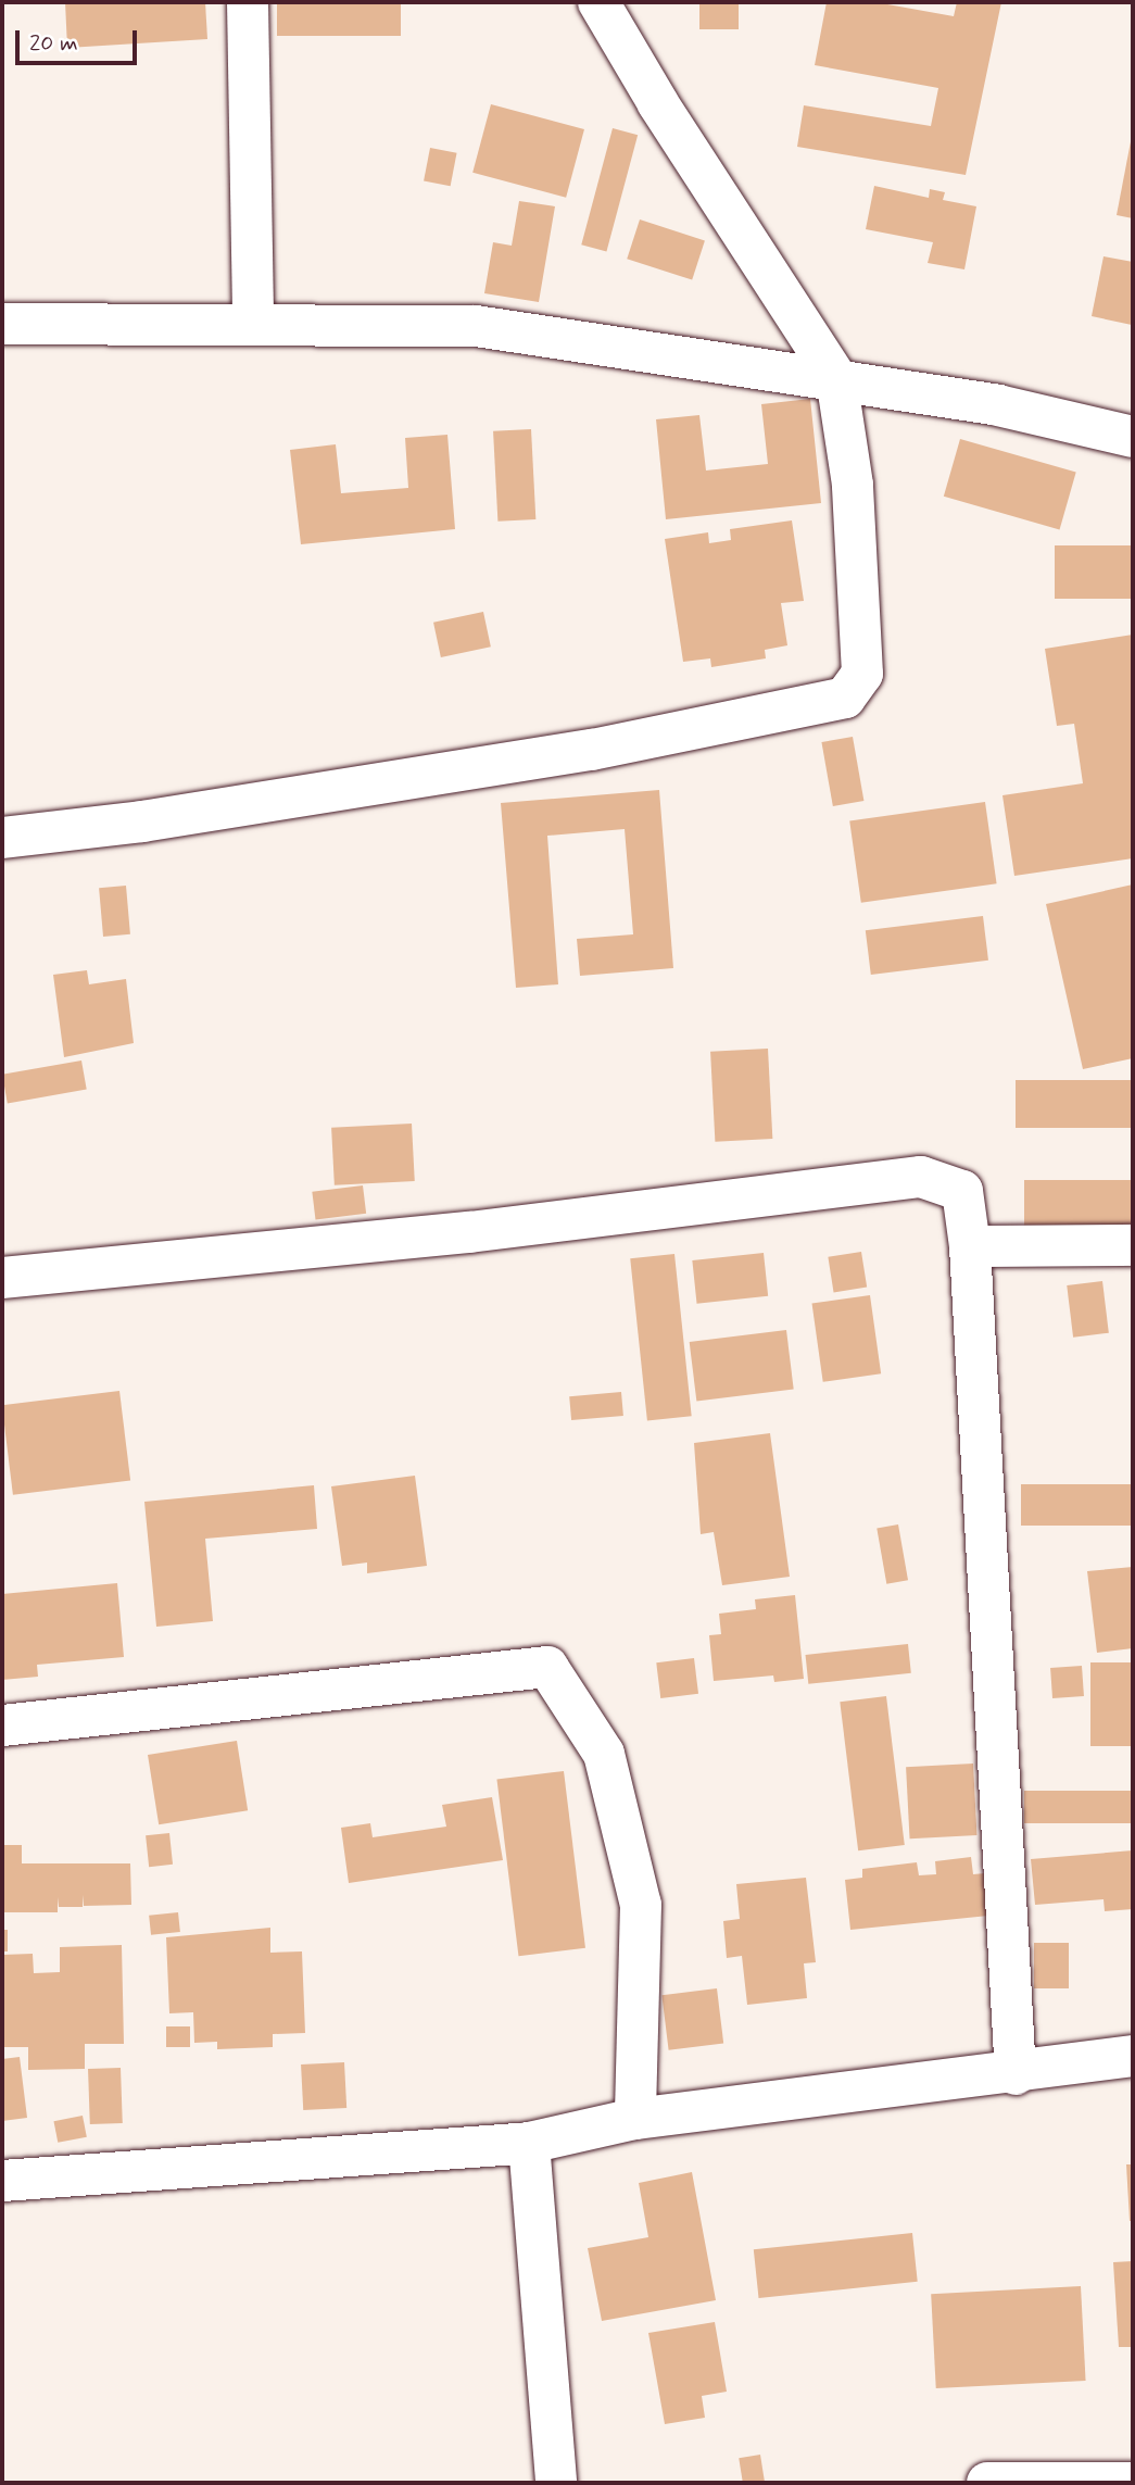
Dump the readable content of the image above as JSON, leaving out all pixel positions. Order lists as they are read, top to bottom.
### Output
{
  "scale_bar": "20 m"
}
